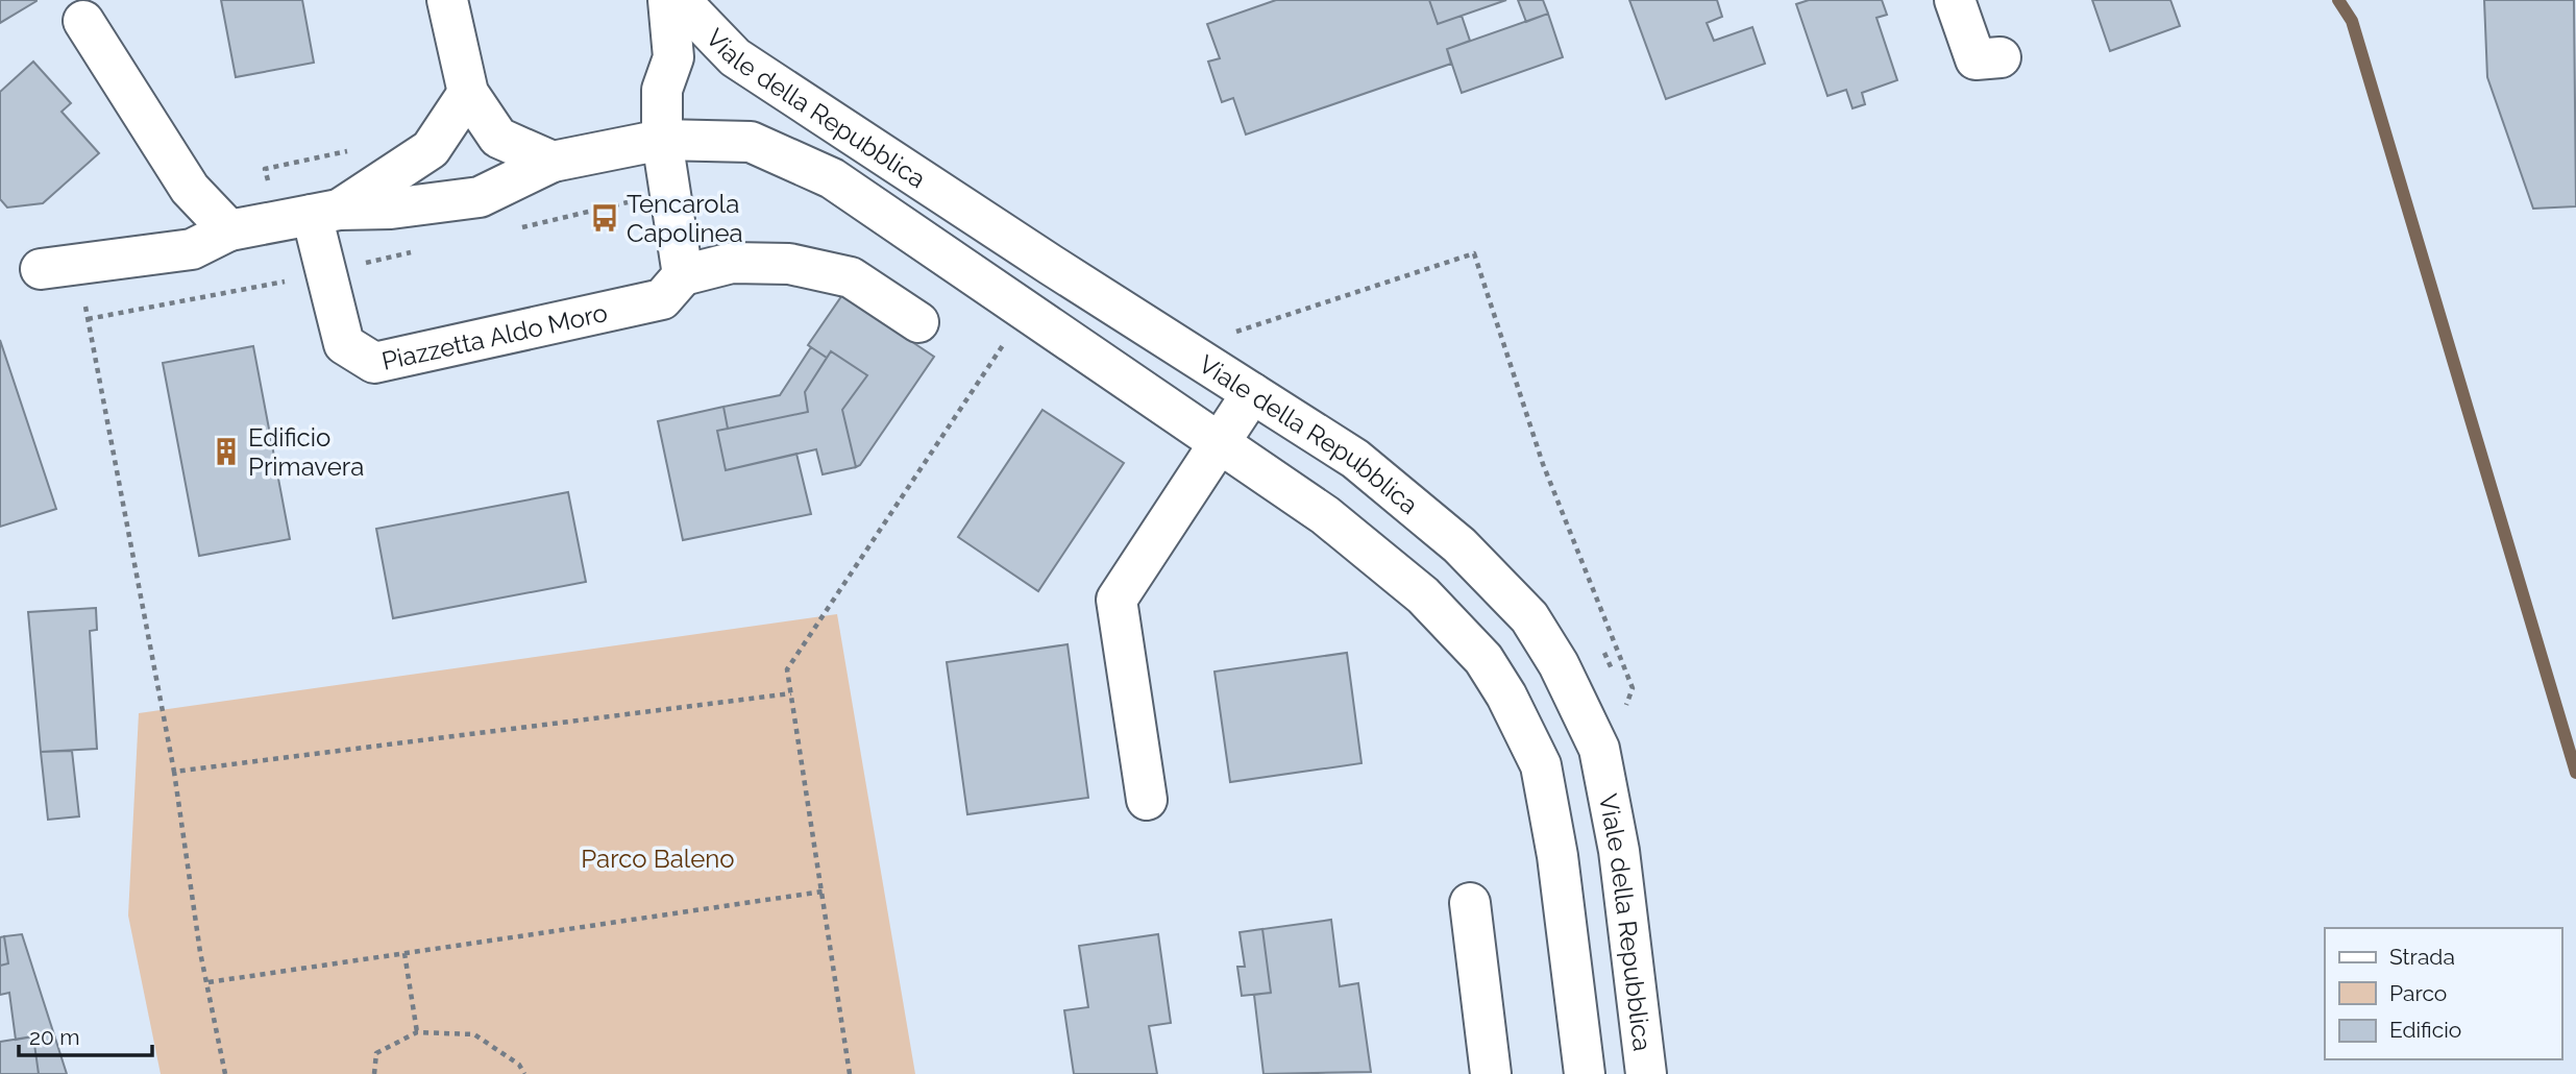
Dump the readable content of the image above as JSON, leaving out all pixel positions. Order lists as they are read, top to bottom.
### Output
{
  "streets": {
    "street": ["Viale della Repubblica", "Piazzetta Aldo Moro"]
  },
  "parks": ["Parco Baleno"],
  "places": {
    "bus stop": ["Tencarola Capolinea"],
    "building": ["Edificio Primavera"]
  },
  "legend": ["Strada", "Parco", "Edificio"],
  "scale_bar": "20 m"
}
